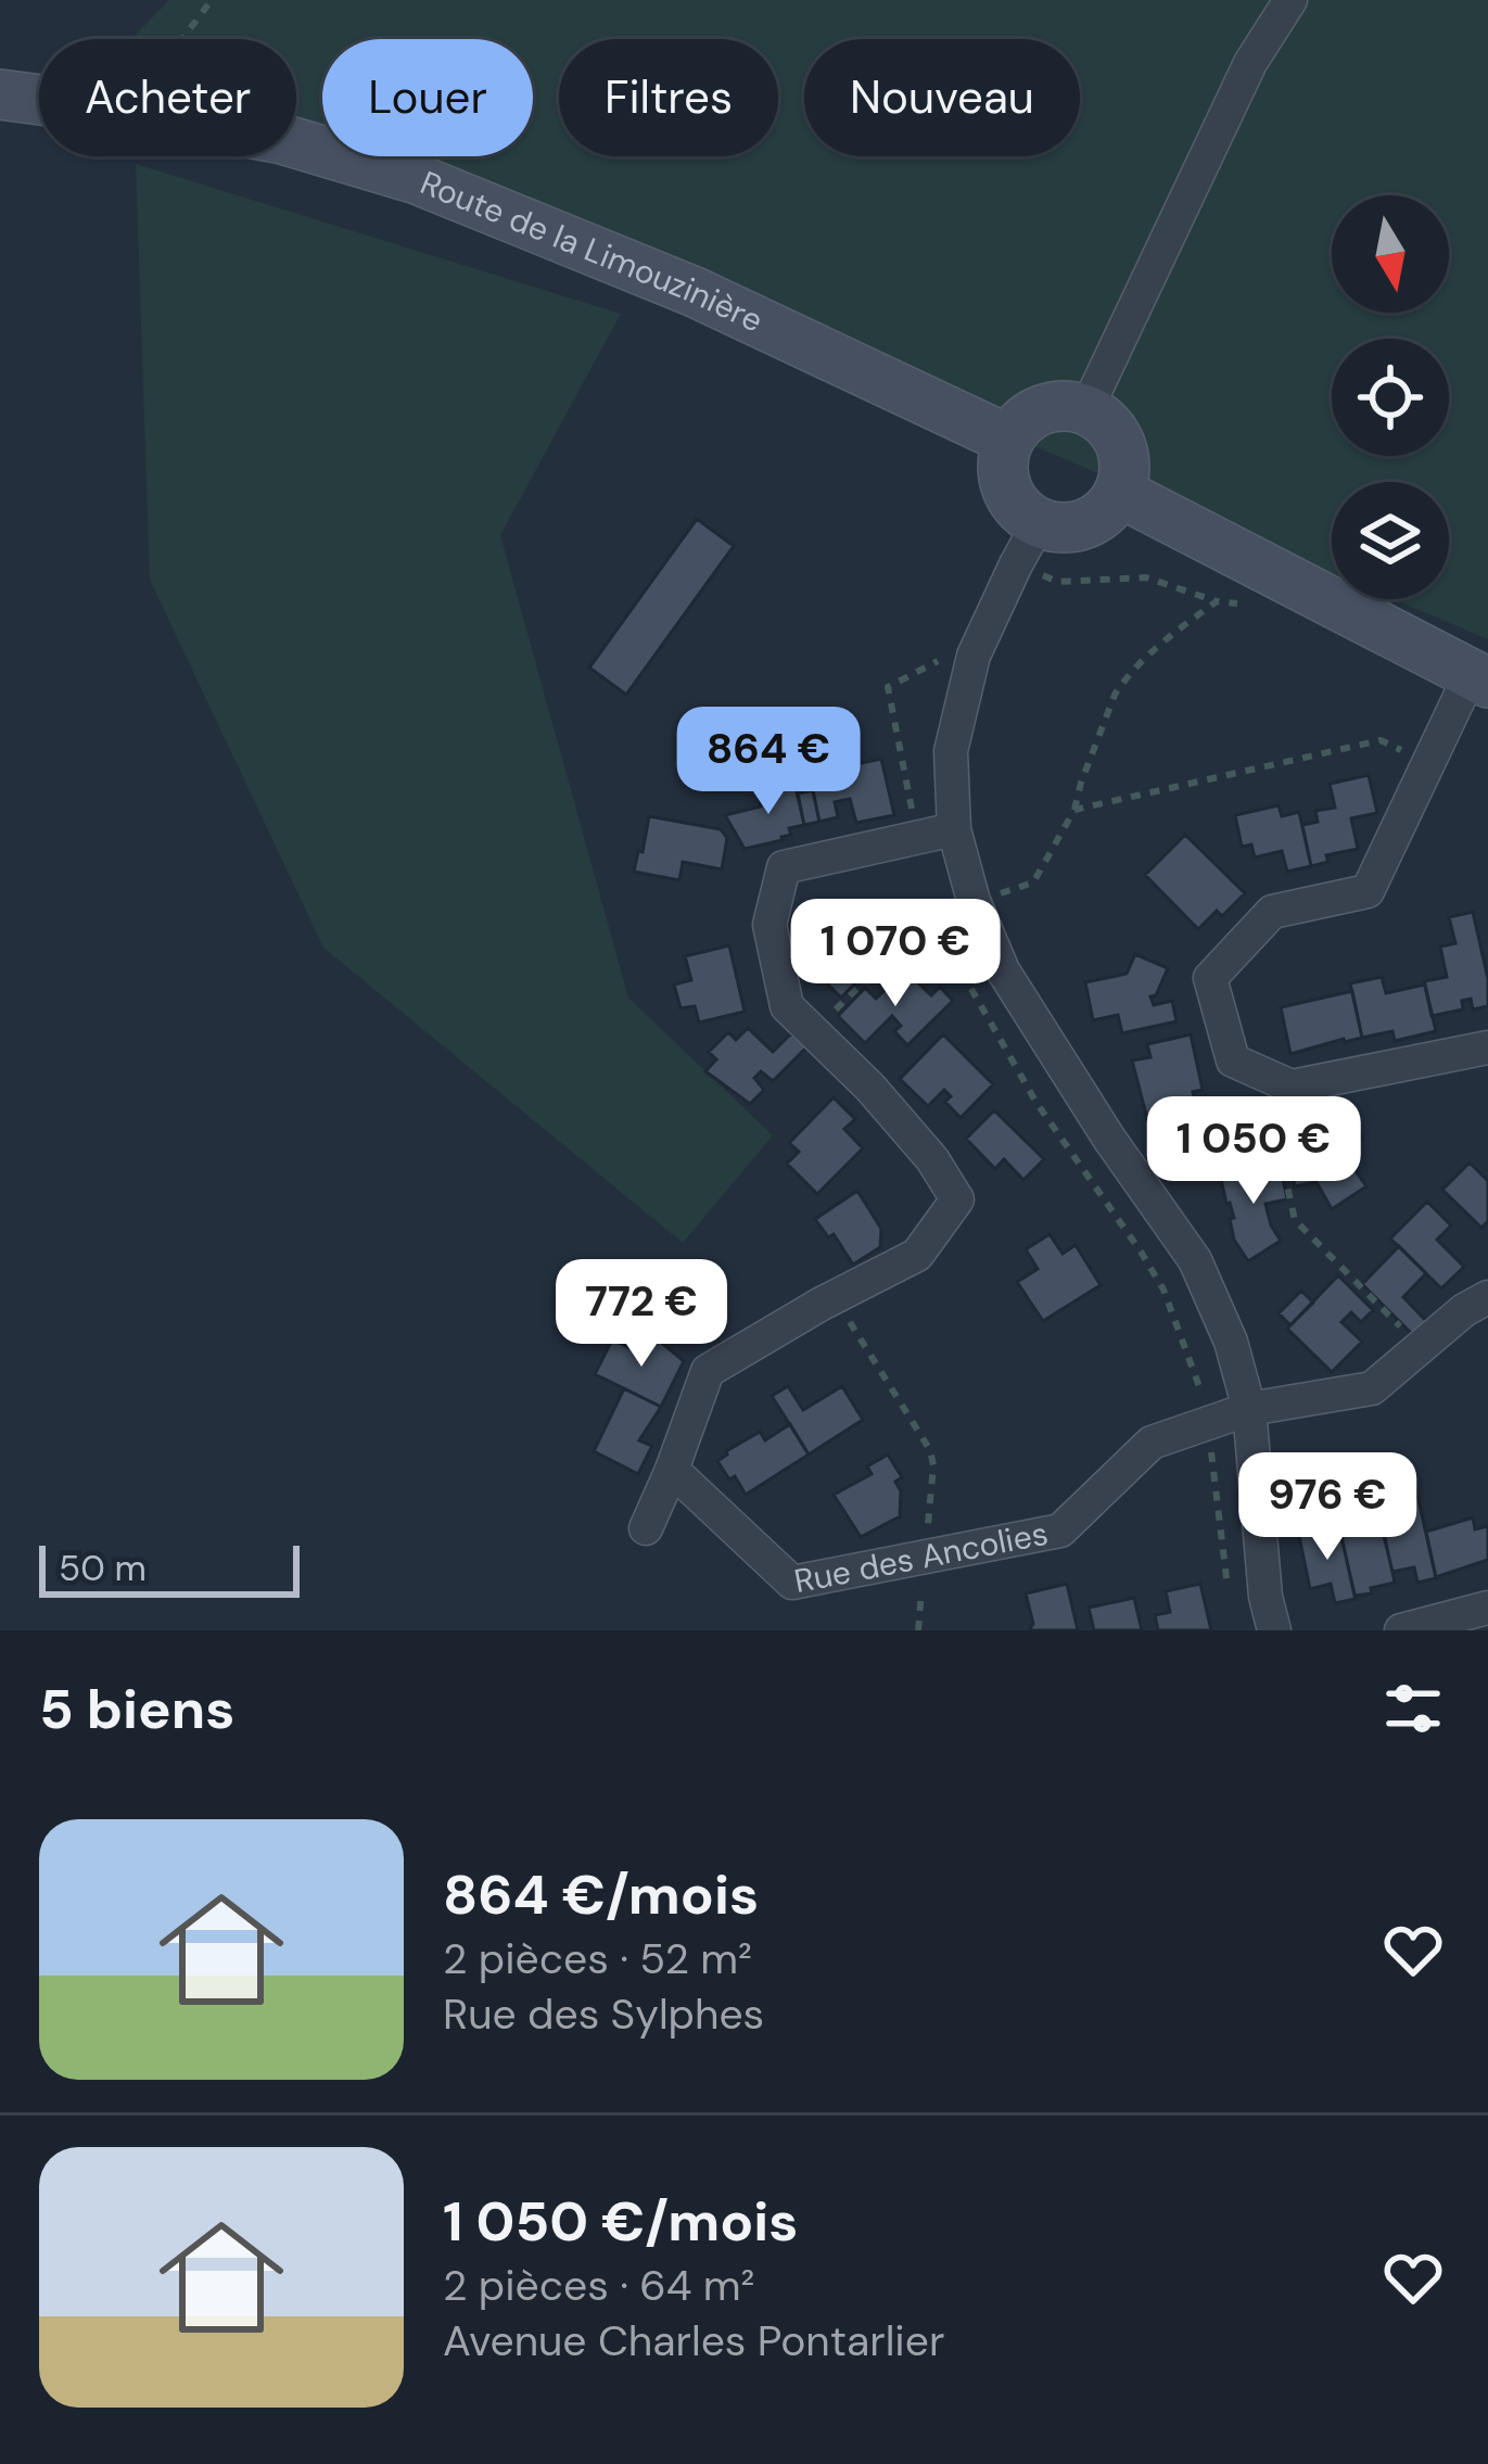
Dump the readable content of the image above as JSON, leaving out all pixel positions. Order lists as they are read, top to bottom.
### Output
{
  "streets": {
    "street": ["Route de la Limouzinière", "Rue des Ancolies"]
  },
  "scale_bar": "50 m",
  "north": "bottom",
  "page": {
    "chip": [
      "Acheter",
      "Louer",
      "Filtres",
      "Nouveau"
    ],
    "price": [
      "864 €",
      "1 070 €",
      "1 050 €",
      "772 €",
      "976 €"
    ],
    "scale": "50 m",
    "heading": "5 biens",
    "list": [
      {
        "name": "864 €/mois",
        "note": "2 pièces · 52 m² · Rue des Sylphes"
      },
      {
        "name": "1 050 €/mois",
        "note": "2 pièces · 64 m² · Avenue Charles Pontarlier"
      }
    ]
  }
}
